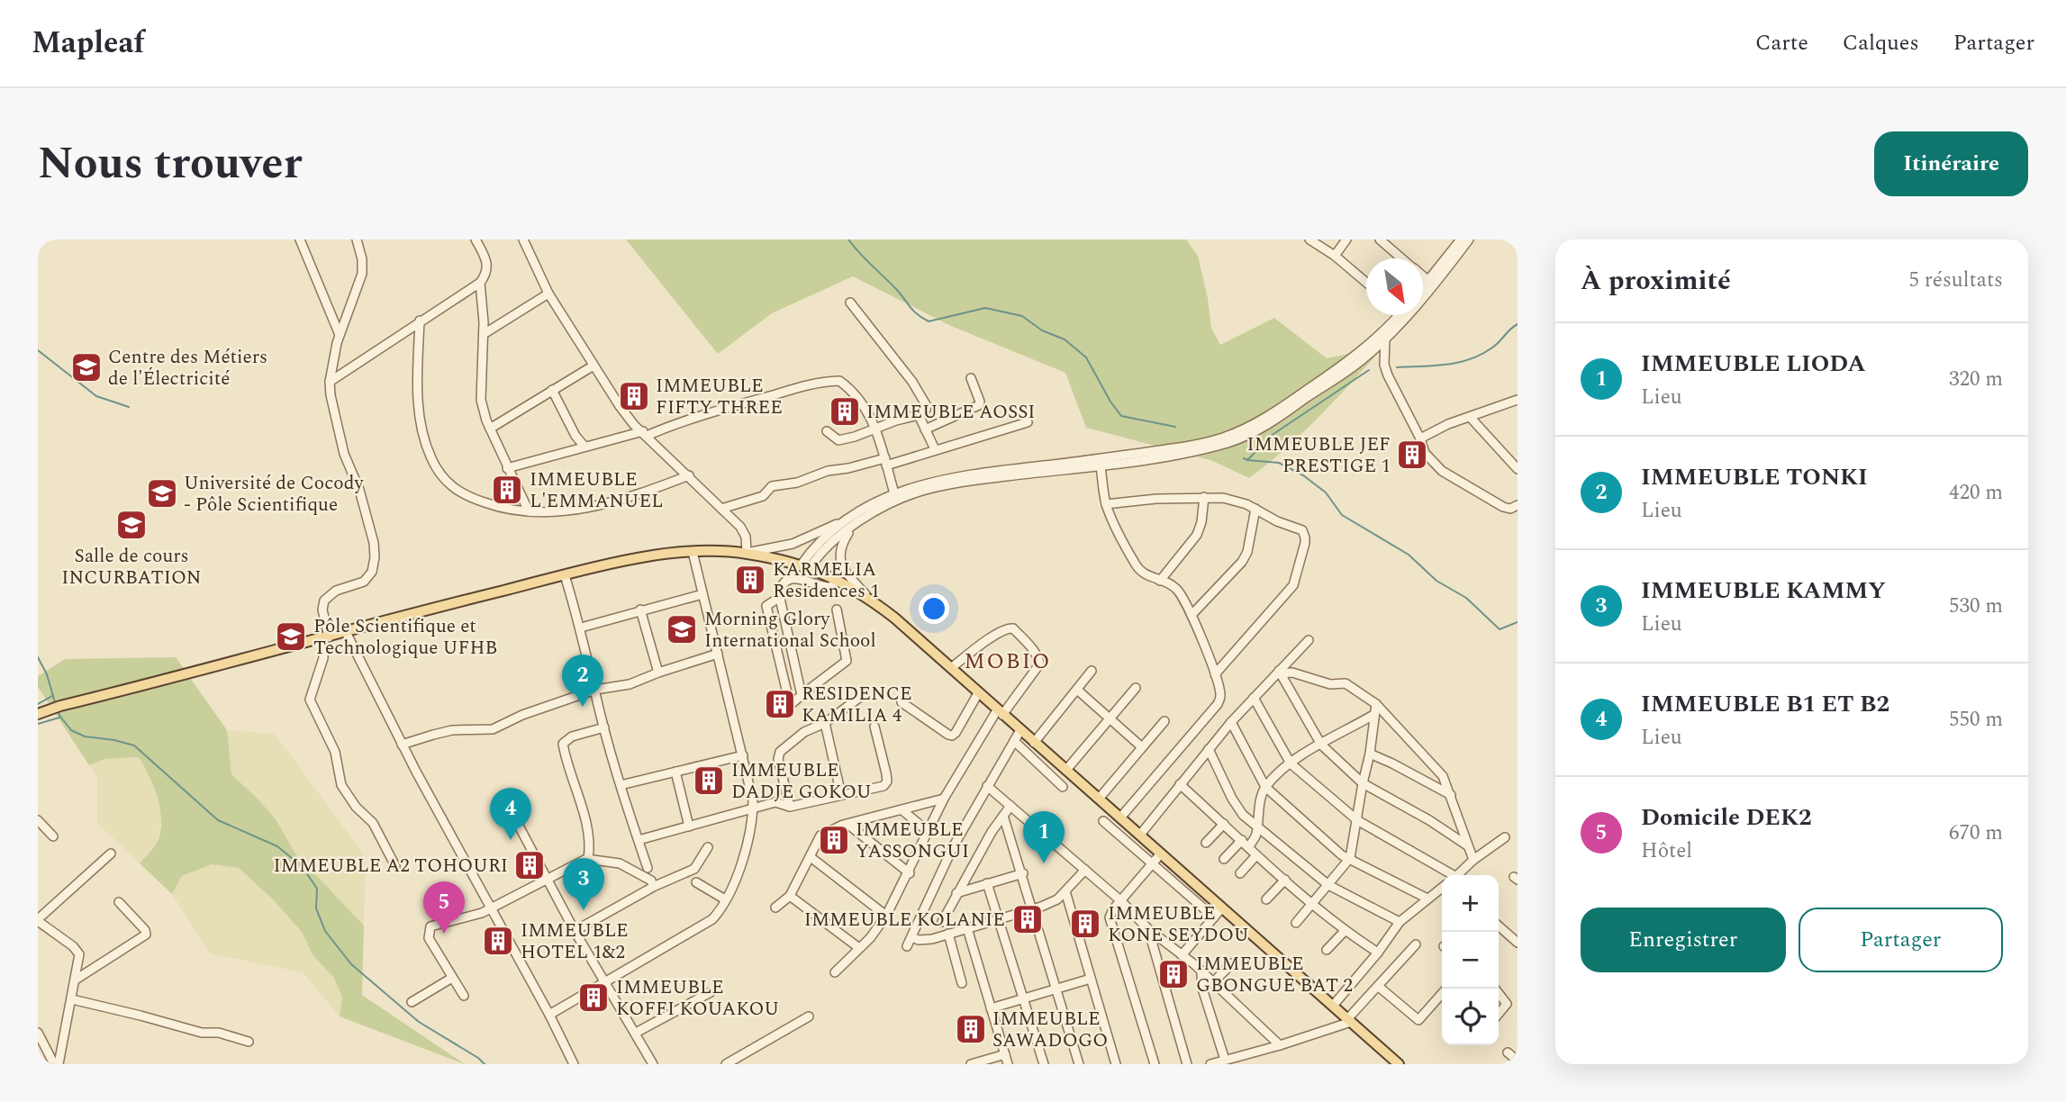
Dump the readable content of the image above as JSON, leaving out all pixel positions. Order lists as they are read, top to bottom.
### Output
{
  "districts": ["MOBIO"],
  "places": {
    "school or university": [
      "Centre des Métiers de l'Électricité",
      "Université de Cocody - Pôle Scientifique",
      "Salle de cours INCURBATION",
      "Morning Glory International School",
      "Pôle Scientifique et Technologique UFHB"
    ],
    "building": [
      "IMMEUBLE FIFTY THREE",
      "IMMEUBLE AOSSI",
      "IMMEUBLE JEF PRESTIGE 1",
      "IMMEUBLE L'EMMANUEL",
      "KARMELIA Residences 1",
      "RESIDENCE KAMILIA 4",
      "IMMEUBLE DADJE GOKOU",
      "IMMEUBLE YASSONGUI",
      "IMMEUBLE A2 TOHOURI",
      "IMMEUBLE KOLANIE",
      "IMMEUBLE KONE SEYDOU",
      "IMMEUBLE HOTEL 1&2",
      "IMMEUBLE GBONGUE BAT 2",
      "IMMEUBLE KOFFI KOUAKOU",
      "IMMEUBLE SAWADOGO"
    ]
  },
  "north": "bottom right",
  "page": {
    "header": "Mapleaf",
    "nav": ["Carte", "Calques", "Partager"],
    "title": "Nous trouver",
    "buttons": [
      "Itinéraire",
      ["Enregistrer", "Partager"]
    ],
    "heading": ["À proximité", "5 résultats"],
    "list": [
      {
        "mark": "1",
        "name": "IMMEUBLE LIODA",
        "note": "Lieu",
        "value": "320 m"
      },
      {
        "mark": "2",
        "name": "IMMEUBLE TONKI",
        "note": "Lieu",
        "value": "420 m"
      },
      {
        "mark": "3",
        "name": "IMMEUBLE KAMMY",
        "note": "Lieu",
        "value": "530 m"
      },
      {
        "mark": "4",
        "name": "IMMEUBLE B1 ET B2",
        "note": "Lieu",
        "value": "550 m"
      },
      {
        "mark": "5",
        "name": "Domicile DEK2",
        "note": "Hôtel",
        "value": "670 m"
      }
    ],
    "pins": [
      "2",
      "4",
      "1",
      "3",
      "5"
    ],
    "map_buttons": ["+", "−"]
  }
}
